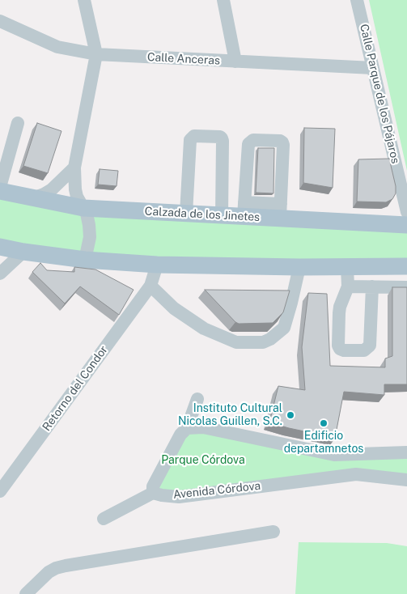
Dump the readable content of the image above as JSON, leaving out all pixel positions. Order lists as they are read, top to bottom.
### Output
{
  "streets": {
    "main road": ["Calzada de los Jinetes"],
    "street": [
      "Calle Anceras",
      "Calle Parque de los Pájaros",
      "Retorno del Condor",
      "Avenida Córdova"
    ]
  },
  "crossings": [
    ["Calle Anceras", "Calle Parque de los Pájaros"]
  ],
  "parks": ["Parque Córdova"],
  "places": ["Instituto Cultural Nicolas Guillen, S.C.", "Edificio departamnetos"]
}
